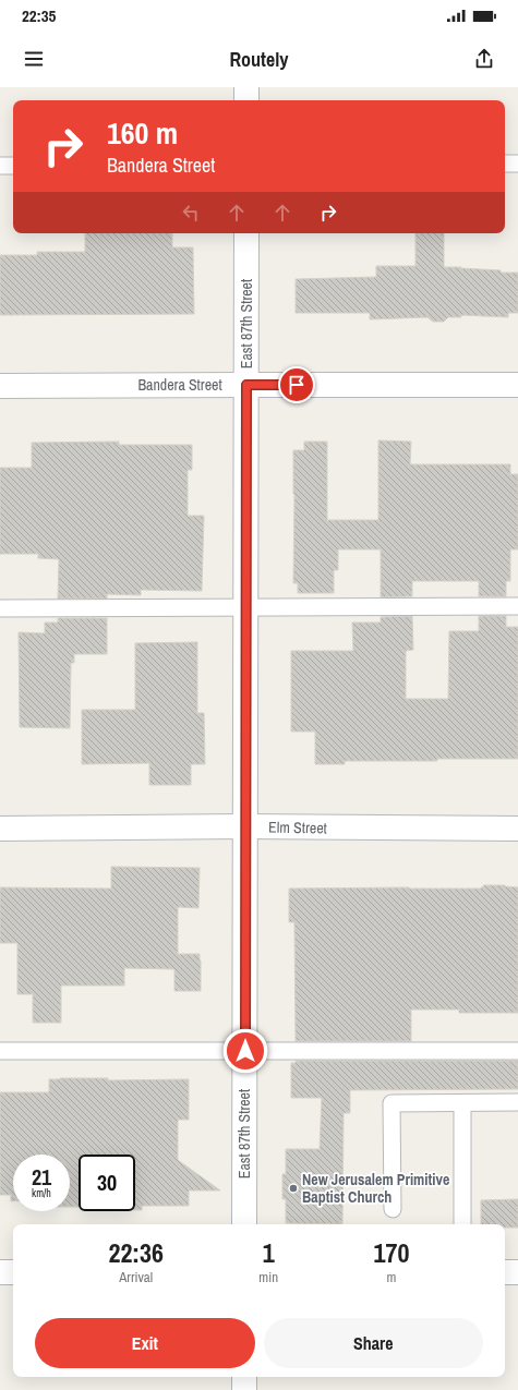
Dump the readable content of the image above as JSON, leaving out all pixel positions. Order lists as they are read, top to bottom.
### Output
{
  "streets": {
    "street": ["East 87th Street", "Bandera Street", "Elm Street"]
  },
  "crossings": [
    ["East 87th Street", "Bandera Street"],
    ["East 87th Street", "Elm Street"]
  ],
  "places": ["New Jerusalem Primitive Baptist Church"],
  "page": {
    "status": "22:35",
    "header": "Routely",
    "turn": ["160 m", "Bandera Street"],
    "speed": "21 km/h",
    "limit": "30",
    "eta": [
      "22:36",
      "Arrival",
      "1",
      "min",
      "170",
      "m"
    ],
    "buttons": ["Exit", "Share"]
  }
}
